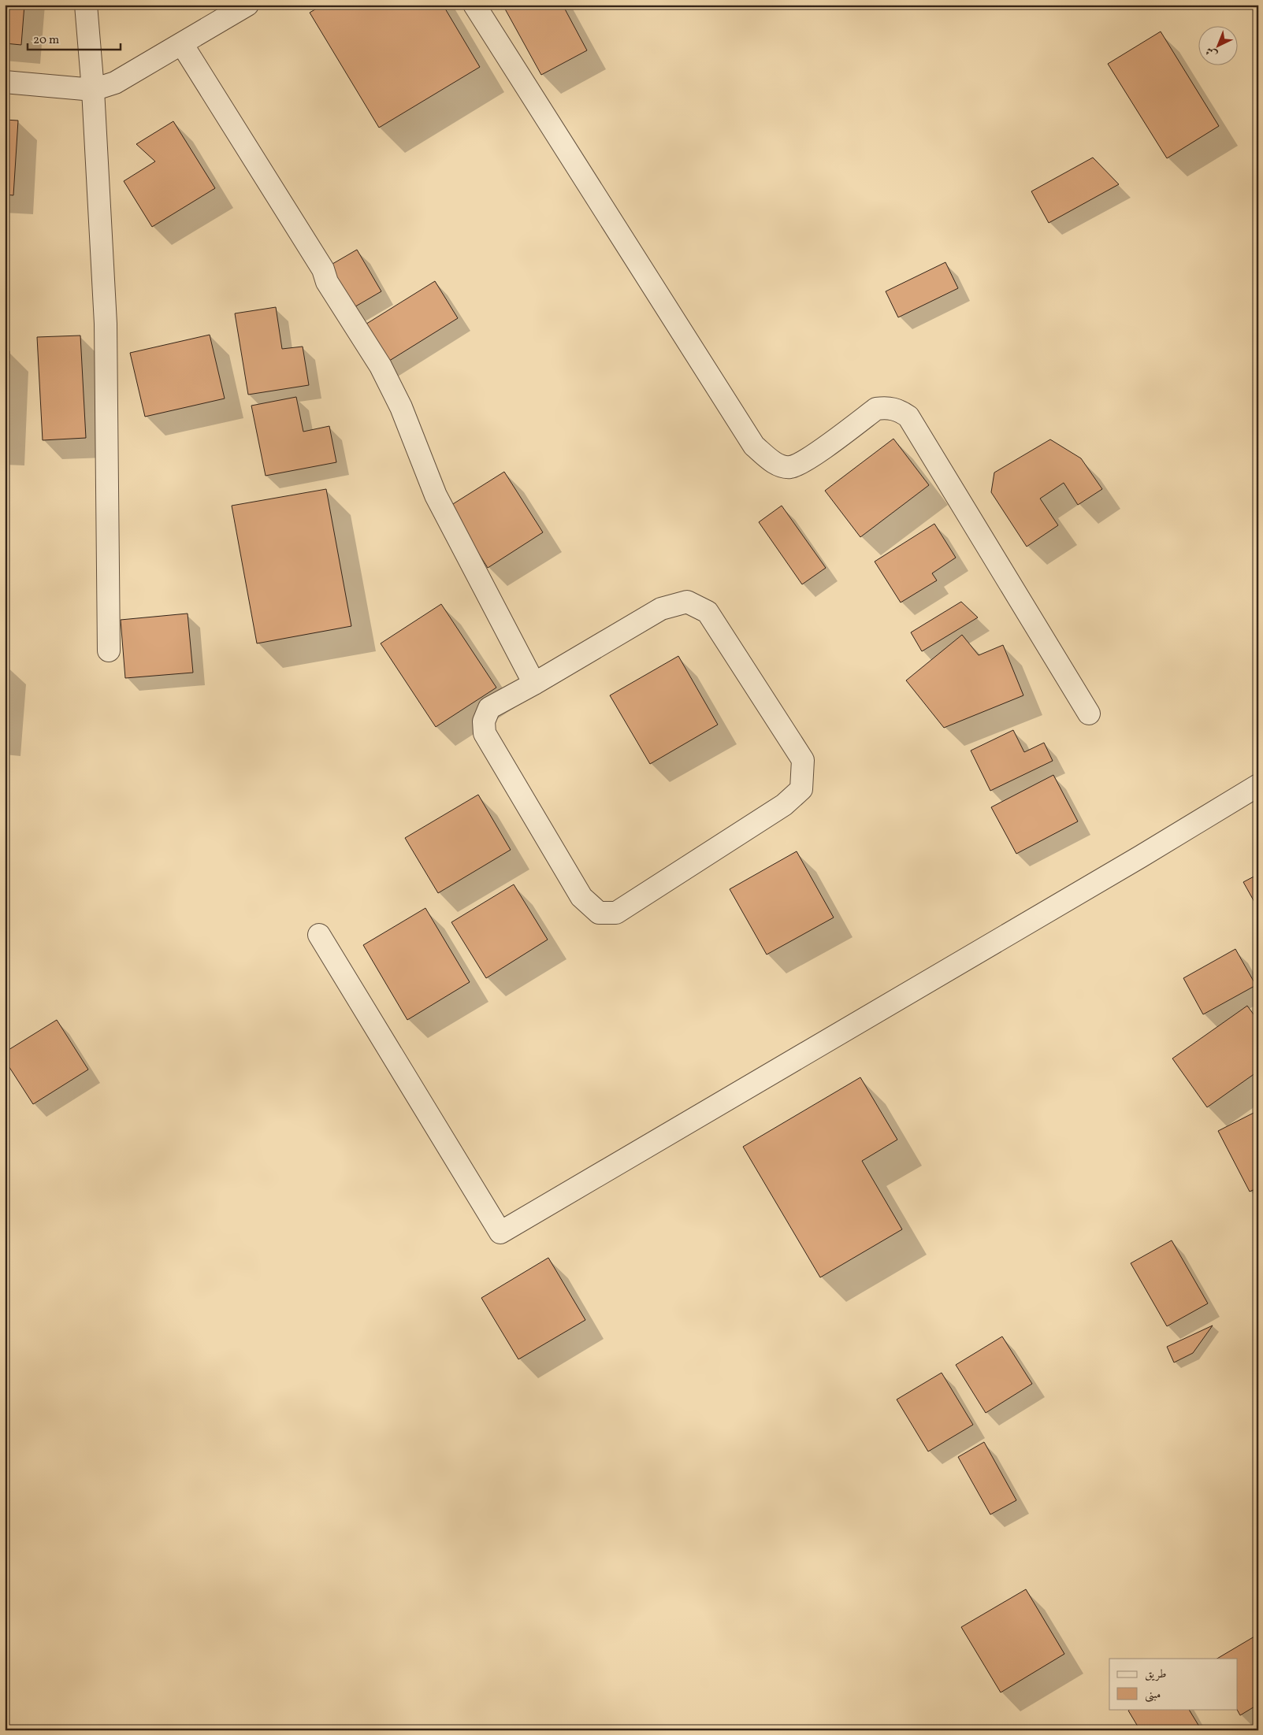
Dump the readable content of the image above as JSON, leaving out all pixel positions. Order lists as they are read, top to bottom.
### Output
{
  "legend": ["طريق", "مبنى"],
  "scale_bar": "20 m",
  "north": "bottom left"
}
